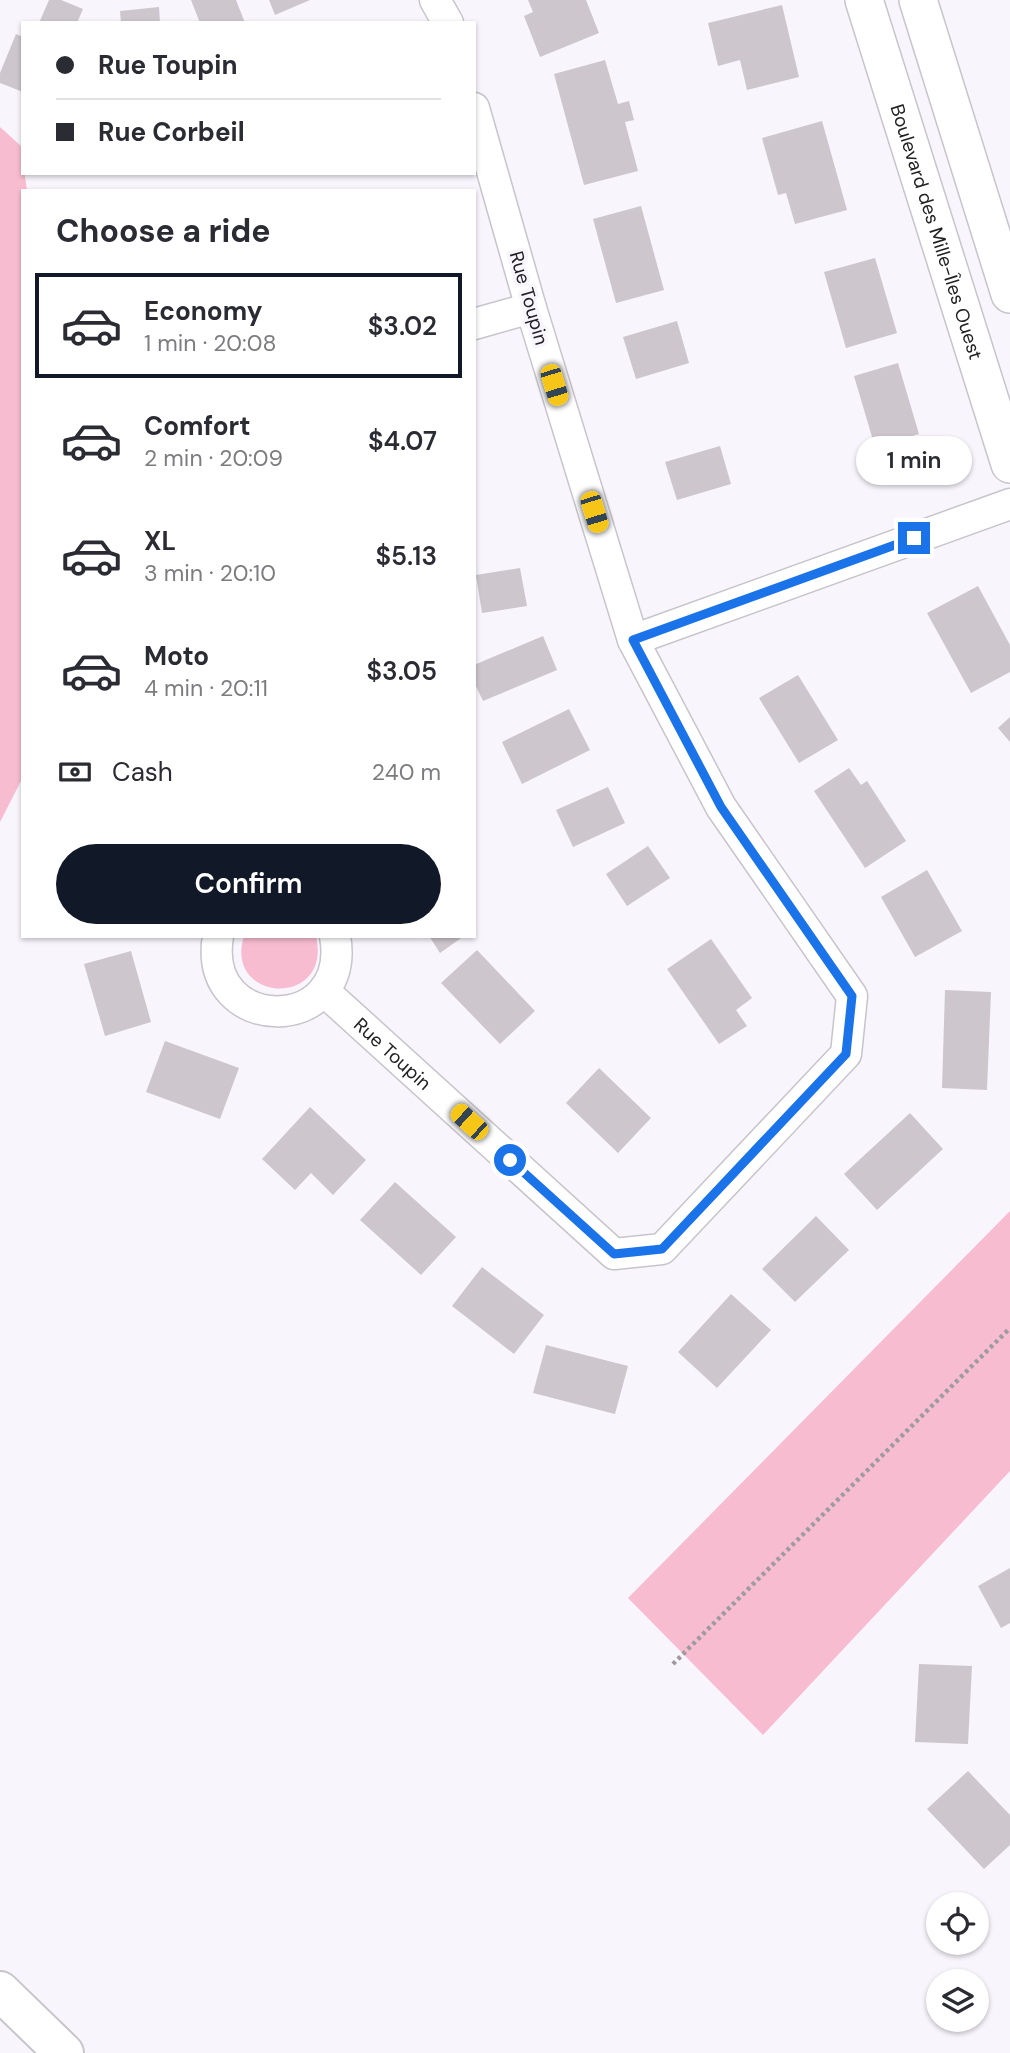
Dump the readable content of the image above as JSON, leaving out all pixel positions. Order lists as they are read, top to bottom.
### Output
{
  "streets": {
    "street": ["Boulevard des Mille-Îles Ouest", "Rue Toupin"]
  },
  "page": {
    "banner": ["Rue Toupin", "Rue Corbeil"],
    "heading": "Choose a ride",
    "list": [
      {
        "name": "Economy",
        "note": "1 min · 20:08",
        "value": "$3.02"
      },
      {
        "name": "Comfort",
        "note": "2 min · 20:09",
        "value": "$4.07"
      },
      {
        "name": "XL",
        "note": "3 min · 20:10",
        "value": "$5.13"
      },
      {
        "name": "Moto",
        "note": "4 min · 20:11",
        "value": "$3.05"
      }
    ],
    "bubble": "1 min",
    "pay": ["Cash", "240 m"],
    "buttons": "Confirm"
  }
}
